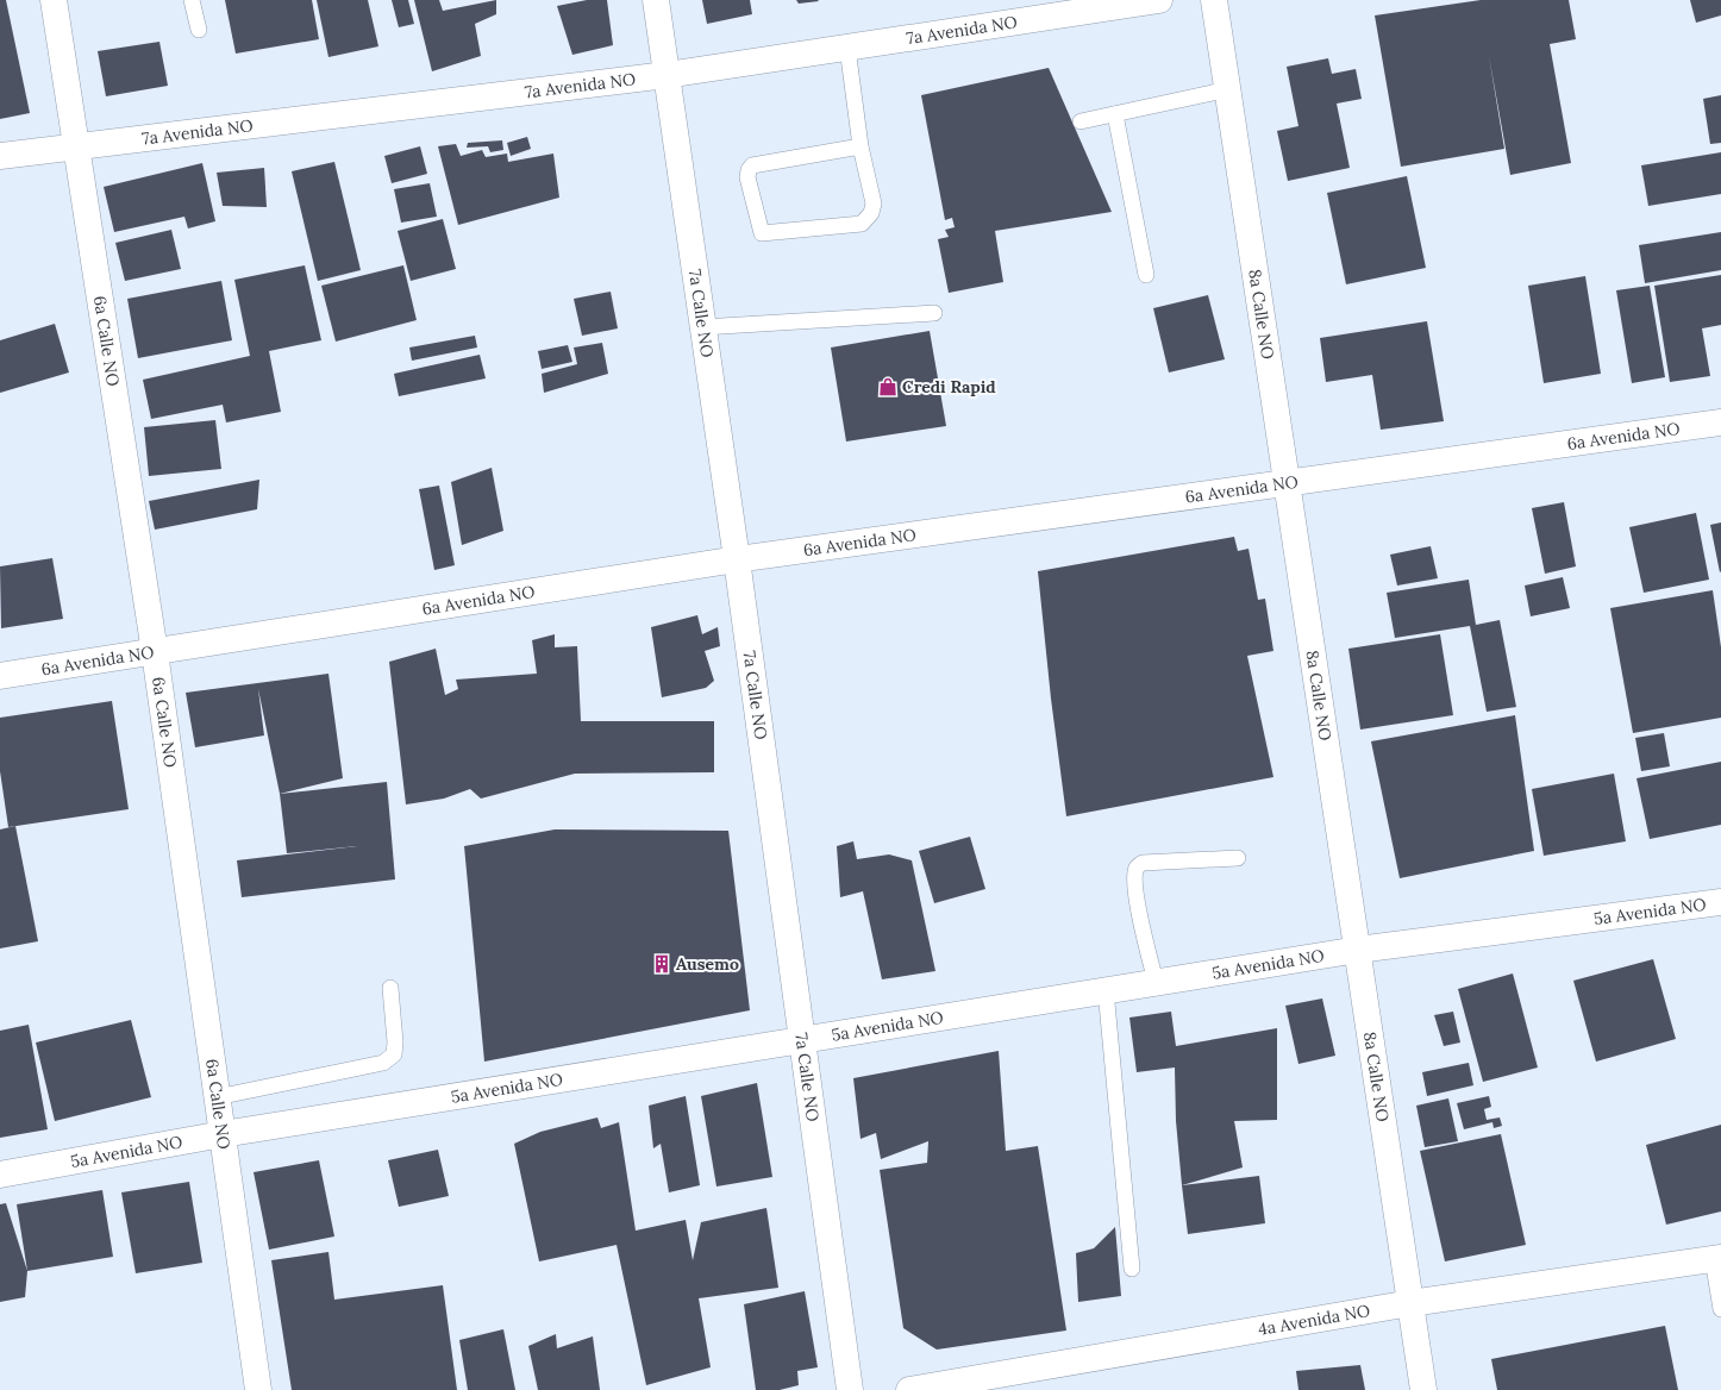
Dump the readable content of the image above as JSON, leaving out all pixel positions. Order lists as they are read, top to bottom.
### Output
{
  "streets": {
    "street": [
      "7a Avenida NO",
      "7a Calle NO",
      "8a Calle NO",
      "6a Calle NO",
      "6a Avenida NO",
      "5a Avenida NO",
      "4a Avenida NO"
    ]
  },
  "crossings": [
    ["7a Avenida NO", "7a Calle NO"],
    ["7a Avenida NO", "6a Calle NO"],
    ["7a Calle NO", "6a Avenida NO"],
    ["7a Calle NO", "5a Avenida NO"],
    ["8a Calle NO", "6a Avenida NO"],
    ["8a Calle NO", "5a Avenida NO"],
    ["8a Calle NO", "4a Avenida NO"],
    ["6a Calle NO", "6a Avenida NO"],
    ["6a Calle NO", "5a Avenida NO"]
  ],
  "places": {
    "shop": ["Credi Rapid"],
    "building": ["Ausemo"]
  }
}
